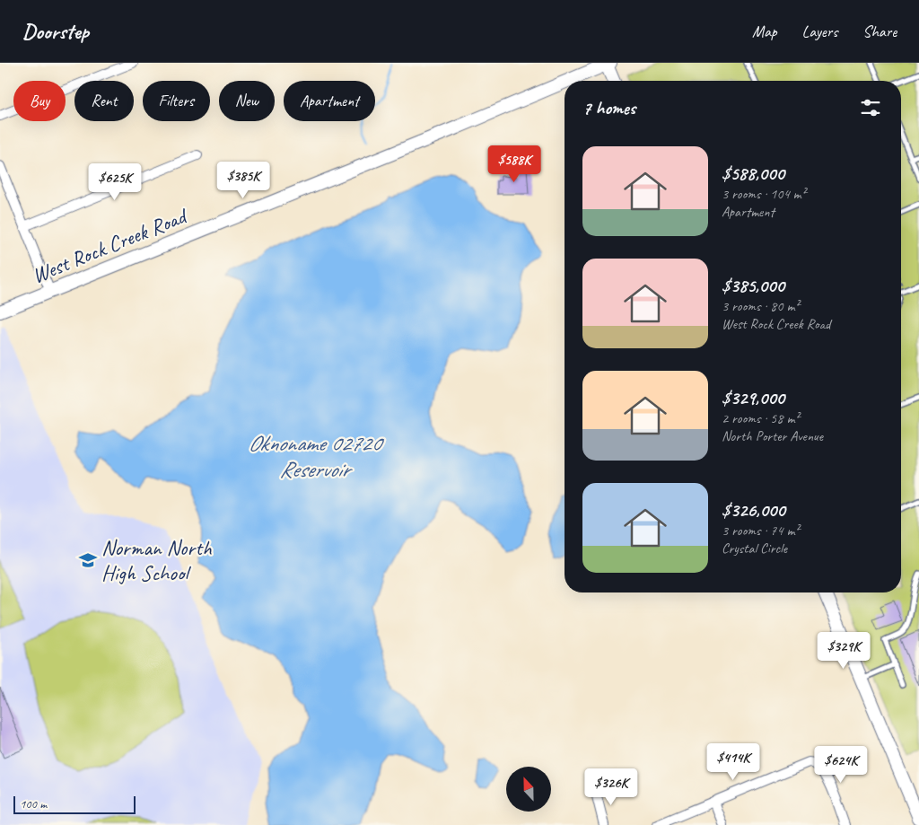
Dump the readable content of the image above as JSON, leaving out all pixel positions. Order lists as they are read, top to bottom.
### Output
{
  "streets": {
    "main road": ["West Rock Creek Road"]
  },
  "water": ["Oknoname 02720 Reservoir"],
  "places": {
    "school or university": ["Norman North High School"]
  },
  "scale_bar": "100 m",
  "north": "top",
  "page": {
    "header": "Doorstep",
    "nav": ["Map", "Layers", "Share"],
    "chip": [
      "Buy",
      "Rent",
      "Filters",
      "New",
      "Apartment"
    ],
    "heading": "7 homes",
    "list": [
      {
        "name": "$588,000",
        "note": "3 rooms · 104 m² · Apartment"
      },
      {
        "name": "$385,000",
        "note": "3 rooms · 80 m² · West Rock Creek Road"
      },
      {
        "name": "$329,000",
        "note": "2 rooms · 58 m² · North Porter Avenue"
      },
      {
        "name": "$326,000",
        "note": "3 rooms · 74 m² · Crystal Circle"
      }
    ],
    "price": [
      "$588K",
      "$385K",
      "$625K",
      "$329K",
      "$414K",
      "$624K",
      "$326K"
    ],
    "scale": "100 m"
  }
}
